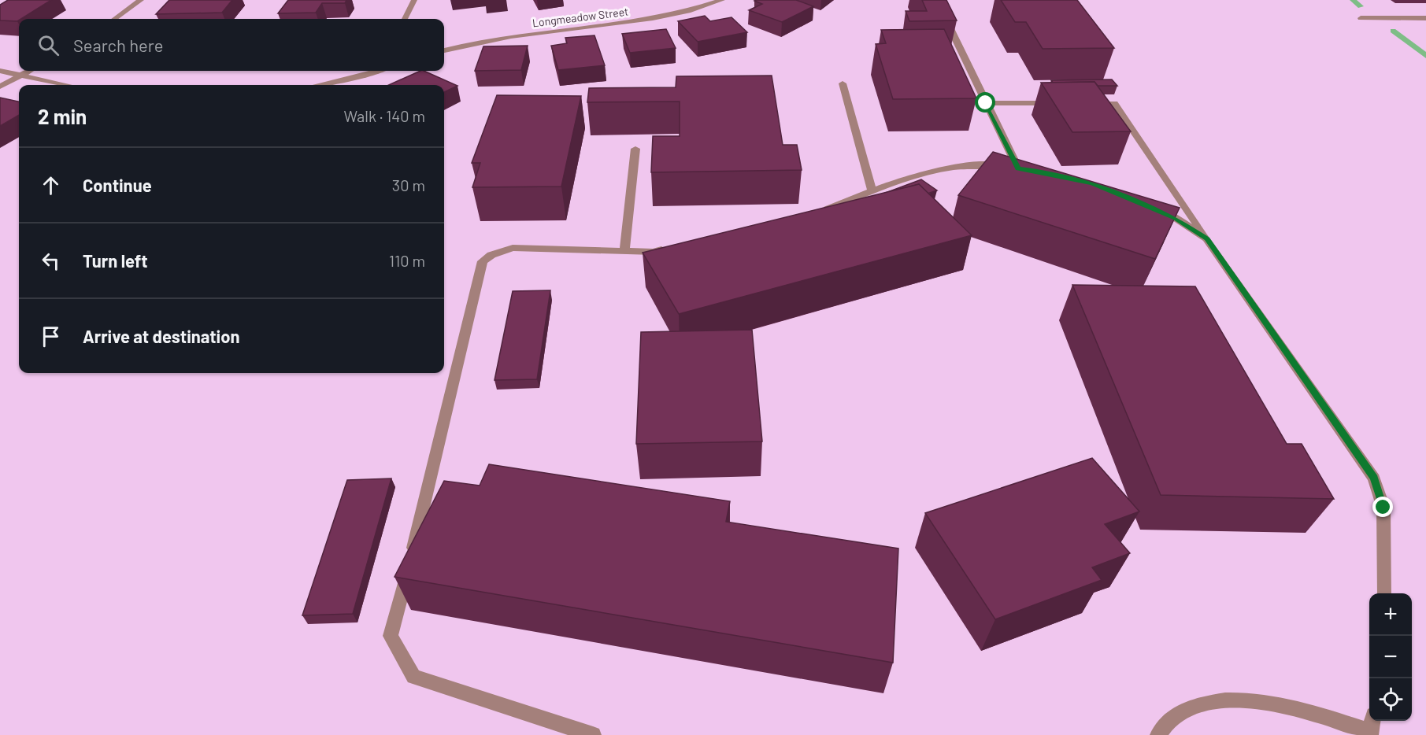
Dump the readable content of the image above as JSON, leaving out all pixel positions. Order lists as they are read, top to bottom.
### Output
{
  "streets": {
    "street": ["Longmeadow Street"]
  },
  "page": {
    "search": "Search here",
    "heading": ["2 min", "Walk · 140 m"],
    "list": [
      ["Continue", "30 m"],
      ["Turn left", "110 m"],
      "Arrive at destination"
    ],
    "map_buttons": ["+", "−"]
  }
}
